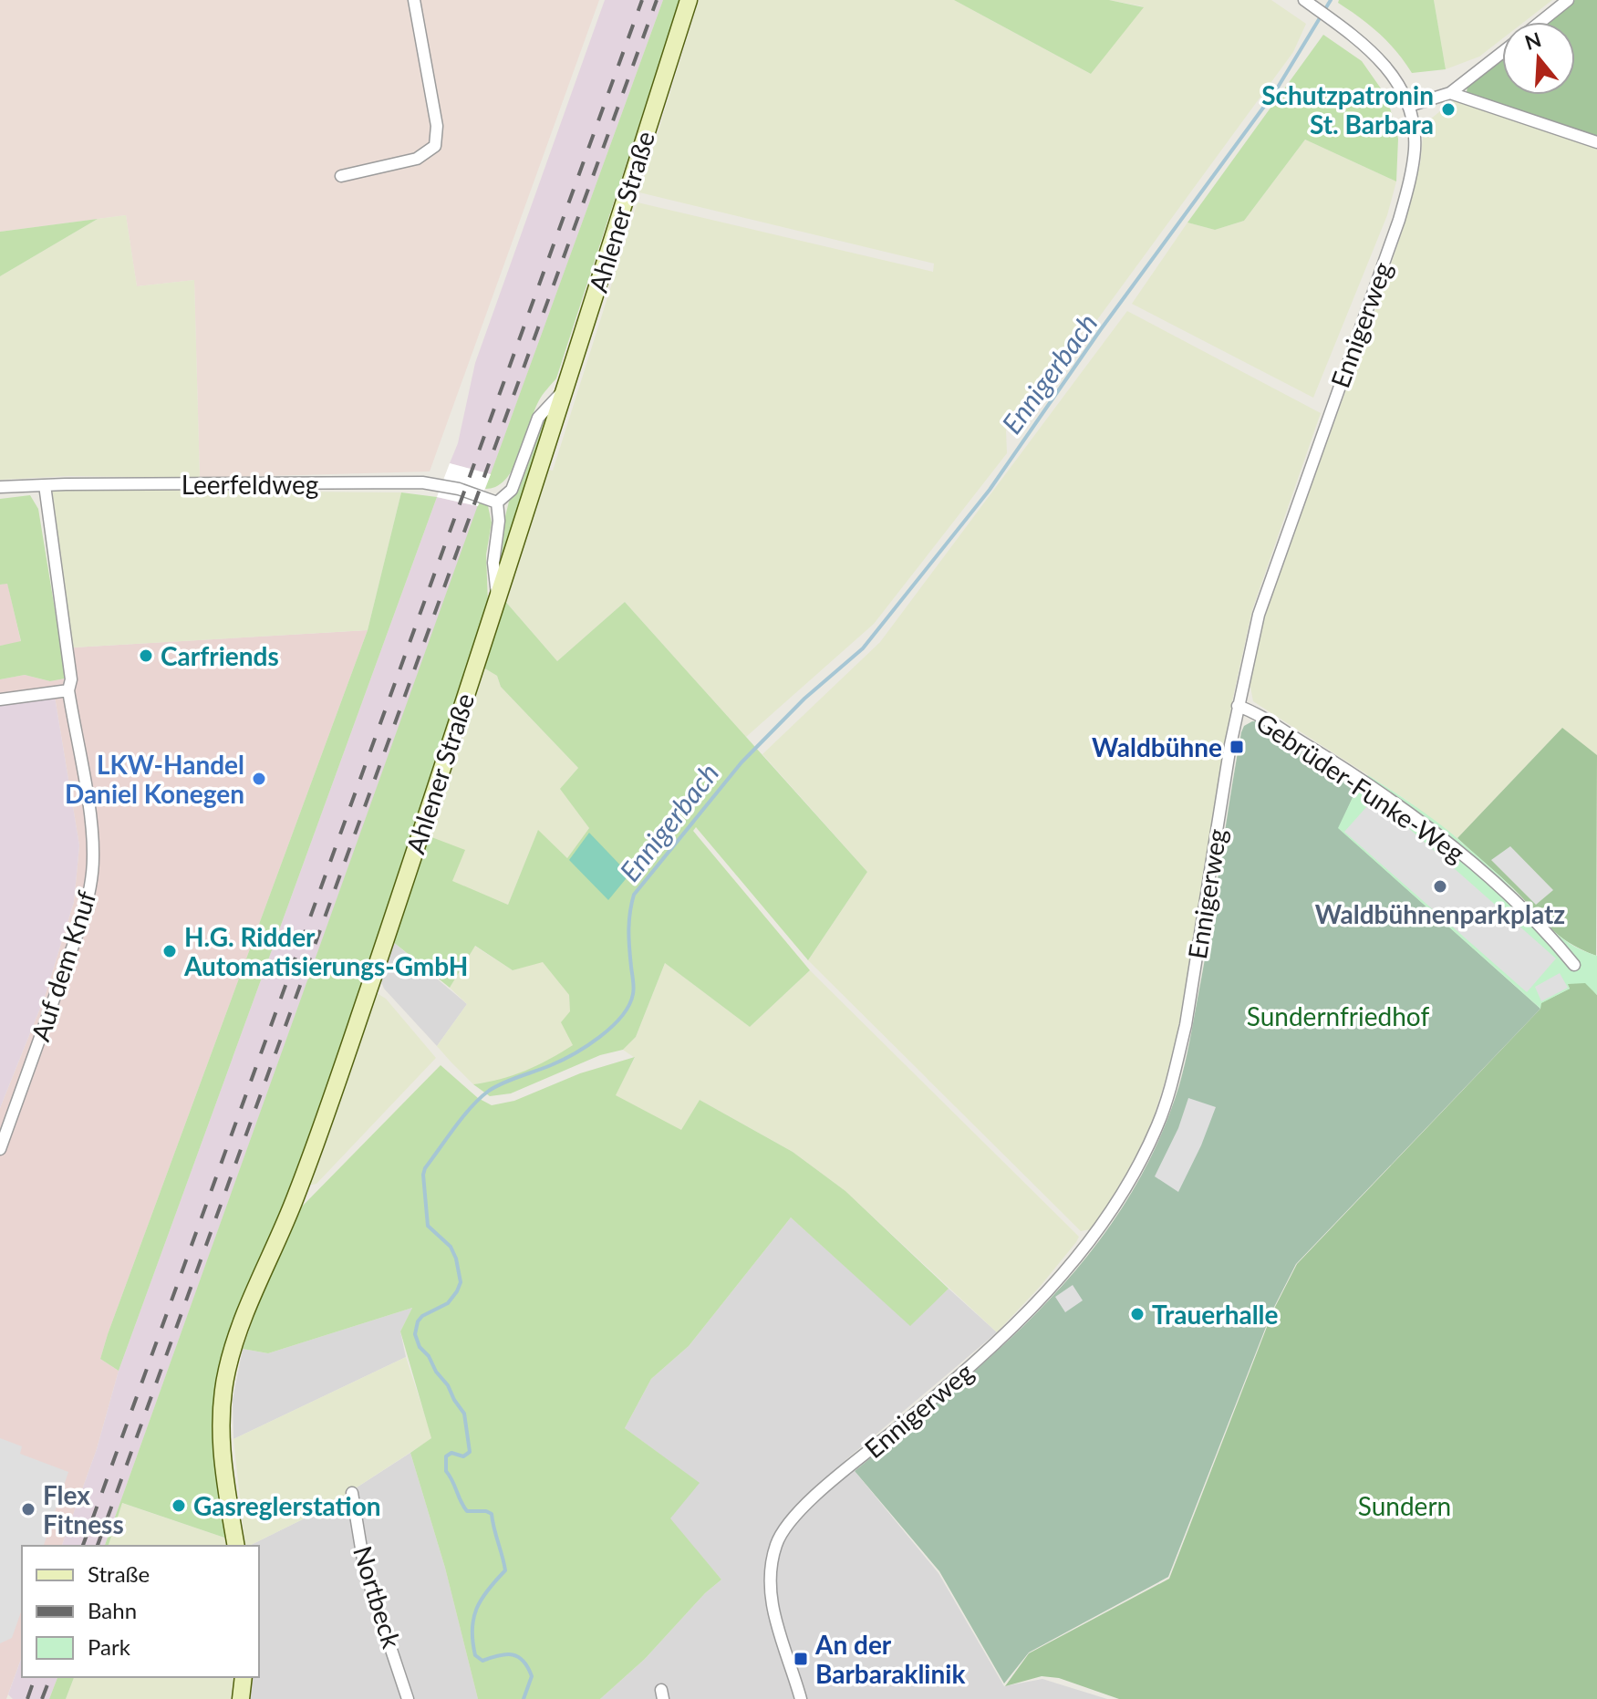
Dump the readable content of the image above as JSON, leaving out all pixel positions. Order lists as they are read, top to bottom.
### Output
{
  "streets": {
    "main road": ["Ahlener Straße"],
    "street": [
      "Ennigerweg",
      "Leerfeldweg",
      "Gebrüder-Funke-Weg",
      "Auf dem Knuf",
      "Nortbeck"
    ]
  },
  "crossings": [
    ["Ennigerweg", "Gebrüder-Funke-Weg"],
    ["Leerfeldweg", "Auf dem Knuf"]
  ],
  "water": ["Ennigerbach"],
  "parks": ["Sundernfriedhof", "Sundern"],
  "places": {
    "other": [
      "Schutzpatronin St. Barbara",
      "Carfriends",
      "LKW-Handel Daniel Konegen",
      "Waldbühnenparkplatz",
      "H.G. Ridder Automatisierungs-GmbH",
      "Trauerhalle",
      "Gasreglerstation",
      "Flex Fitness"
    ],
    "transit": ["Waldbühne", "An der Barbaraklinik"]
  },
  "legend": ["Straße", "Bahn", "Park"],
  "north": "top"
}
